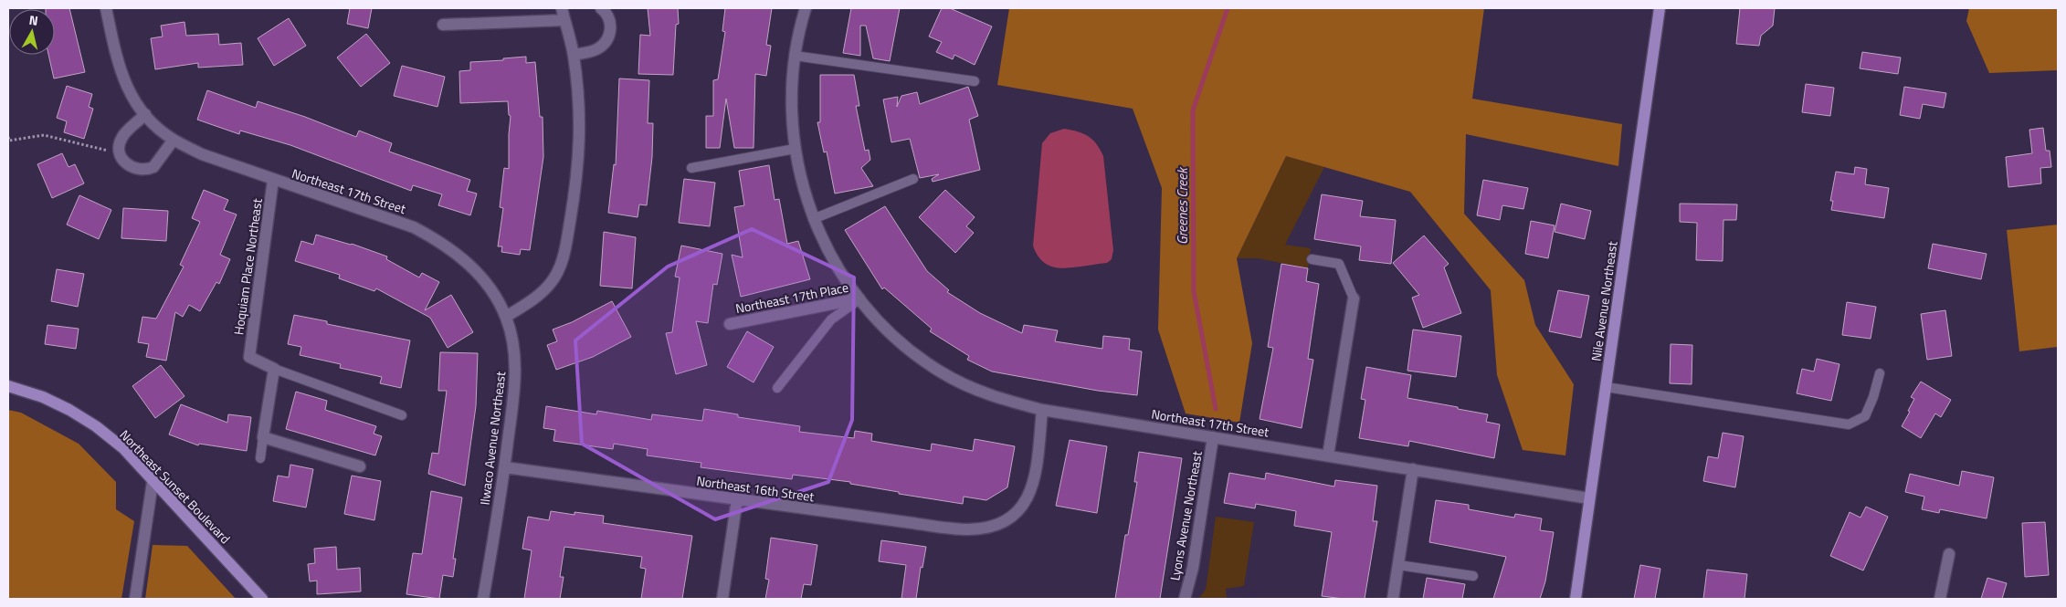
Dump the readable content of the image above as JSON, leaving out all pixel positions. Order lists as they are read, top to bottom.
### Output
{
  "streets": {
    "street": [
      "Northeast 17th Street",
      "Hoquiam Place Northeast",
      "Northeast 17th Place",
      "Nile Avenue Northeast",
      "Ilwaco Avenue Northeast",
      "Northeast Sunset Boulevard",
      "Northeast 16th Street",
      "Lyons Avenue Northeast"
    ]
  },
  "crossings": [
    ["Northeast 17th Street", "Hoquiam Place Northeast"],
    ["Northeast 17th Street", "Northeast 17th Place"],
    ["Northeast 17th Street", "Nile Avenue Northeast"],
    ["Northeast 17th Street", "Ilwaco Avenue Northeast"],
    ["Northeast 17th Street", "Northeast 16th Street"],
    ["Northeast 17th Street", "Lyons Avenue Northeast"],
    ["Ilwaco Avenue Northeast", "Northeast 16th Street"]
  ],
  "water": ["Greenes Creek"],
  "north": "top"
}
